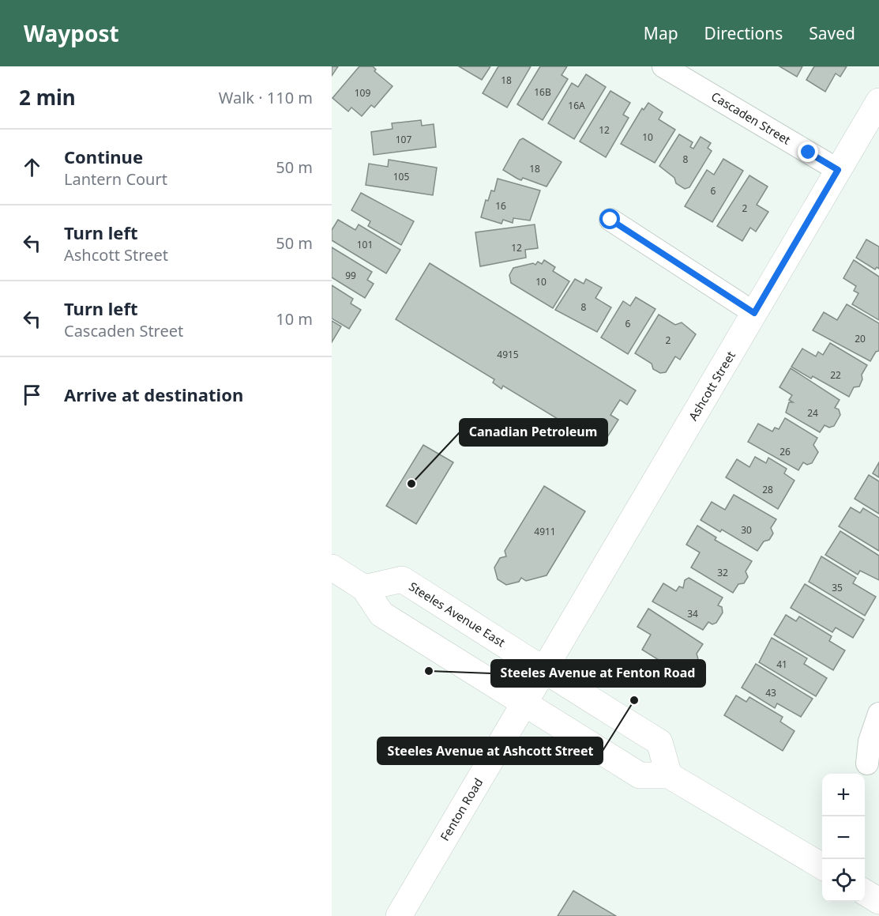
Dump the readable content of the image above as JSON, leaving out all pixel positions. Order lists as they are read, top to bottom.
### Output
{
  "streets": {
    "main road": ["Ashcott Street", "Steeles Avenue East", "Fenton Road"],
    "street": ["Cascaden Street"]
  },
  "crossings": [
    ["Cascaden Street", "Ashcott Street"],
    ["Ashcott Street", "Steeles Avenue East"],
    ["Ashcott Street", "Fenton Road"]
  ],
  "places": ["Canadian Petroleum", "Steeles Avenue at Fenton Road", "Steeles Avenue at Ashcott Street"],
  "house_numbers": [
    "18",
    "16B",
    "109",
    "16A",
    "12",
    "10",
    "107",
    "8",
    "18",
    "105",
    "6",
    "16",
    "2",
    "101",
    "12",
    "99",
    "10",
    "8",
    "6",
    "20",
    "2",
    "4915",
    "22",
    "24",
    "26",
    "28",
    "30",
    "4911",
    "32",
    "35",
    "34",
    "41",
    "43"
  ],
  "page": {
    "header": "Waypost",
    "nav": ["Map", "Directions", "Saved"],
    "heading": ["2 min", "Walk · 110 m"],
    "list": [
      ["Continue", "Lantern Court", "50 m"],
      ["Turn left", "Ashcott Street", "50 m"],
      ["Turn left", "Cascaden Street", "10 m"],
      "Arrive at destination"
    ],
    "map_buttons": ["+", "−"]
  }
}
